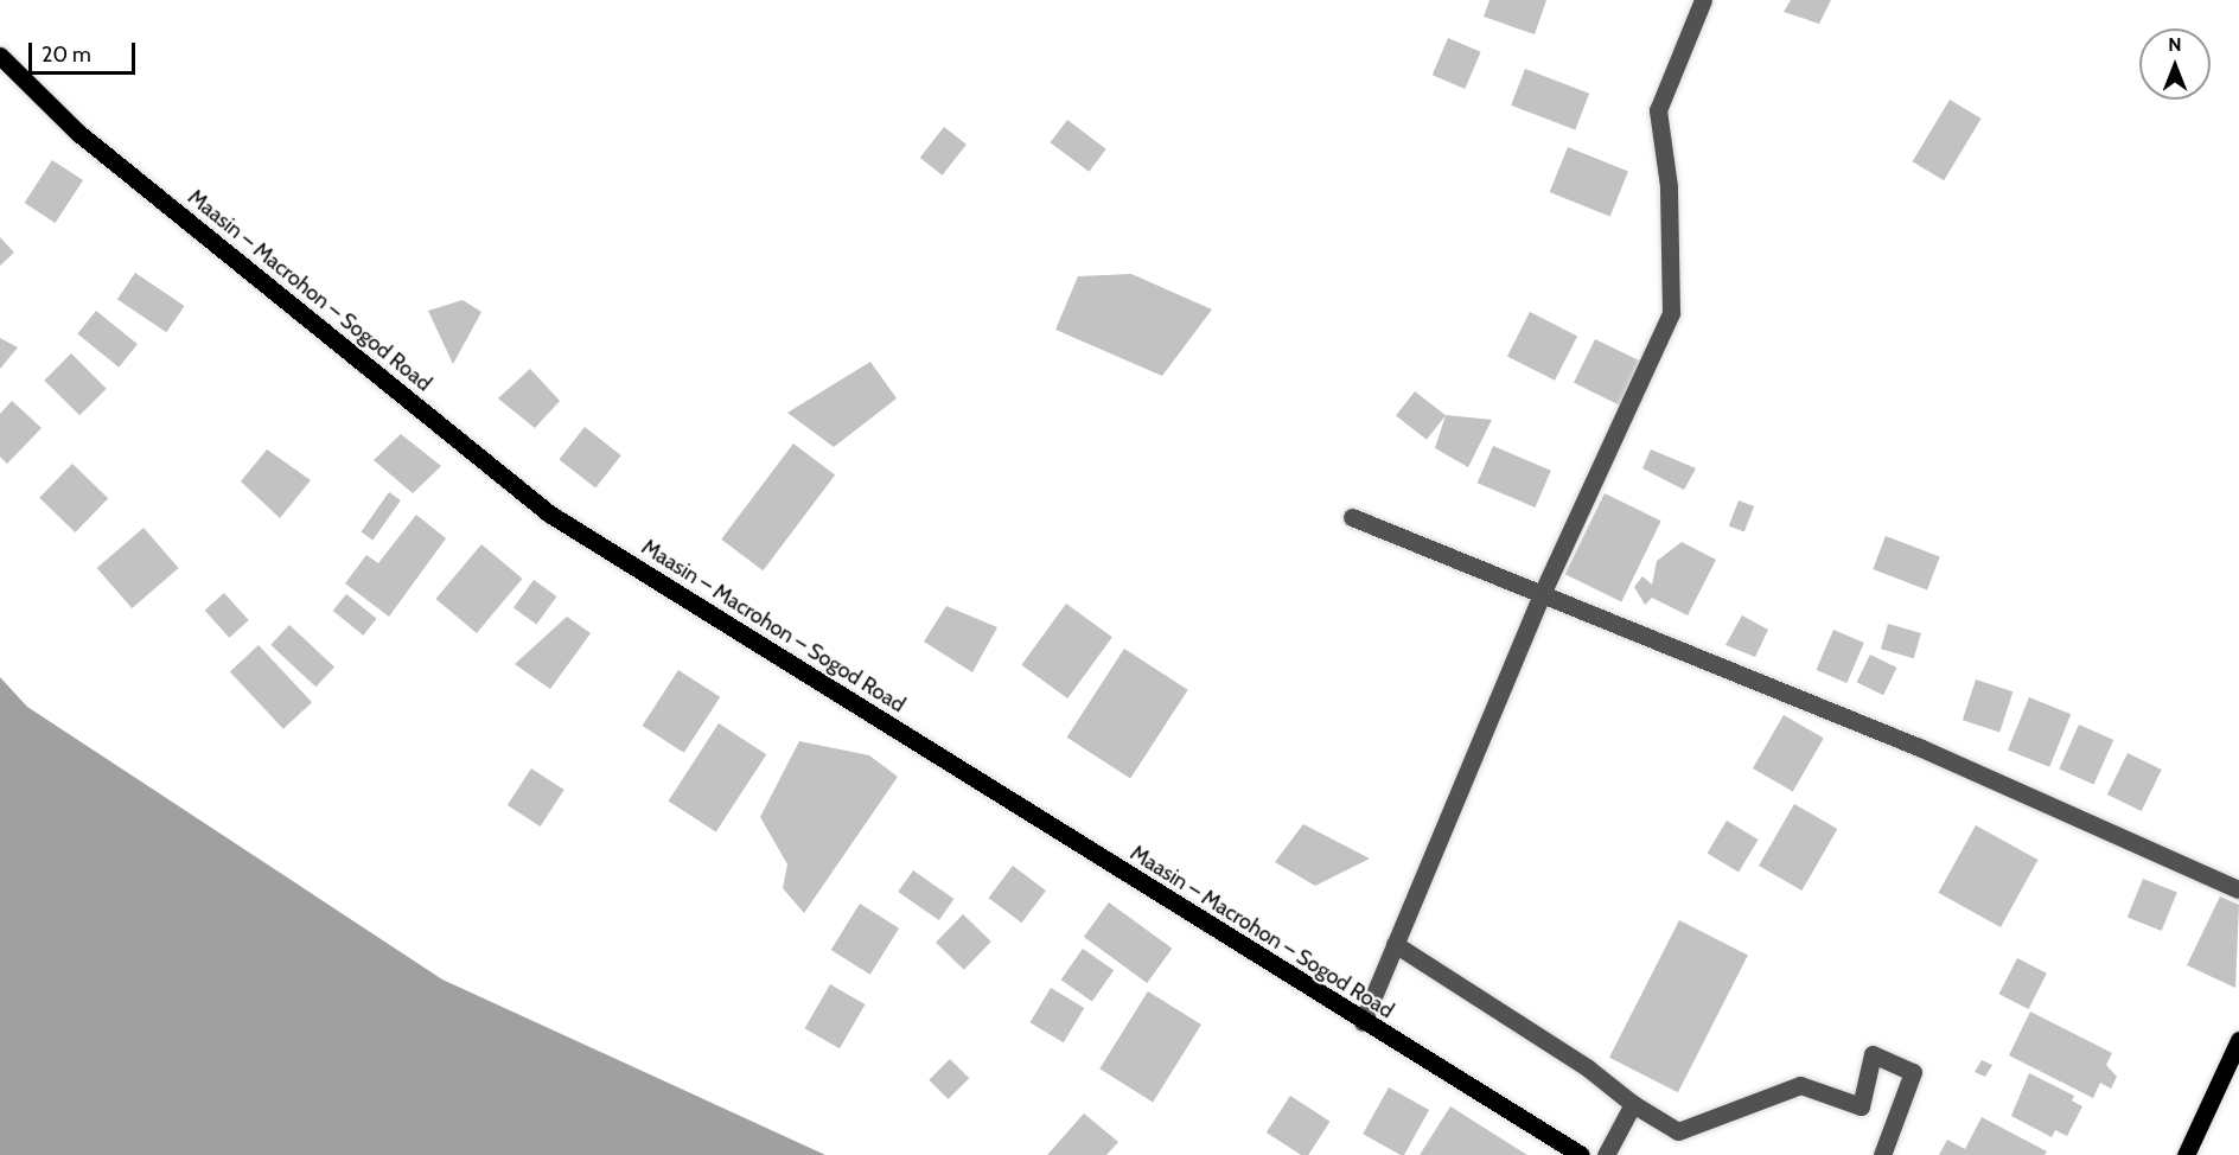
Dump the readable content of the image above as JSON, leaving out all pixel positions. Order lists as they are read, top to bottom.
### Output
{
  "streets": {
    "main road": ["Maasin – Macrohon – Sogod Road"]
  },
  "scale_bar": "20 m",
  "north": "top"
}
